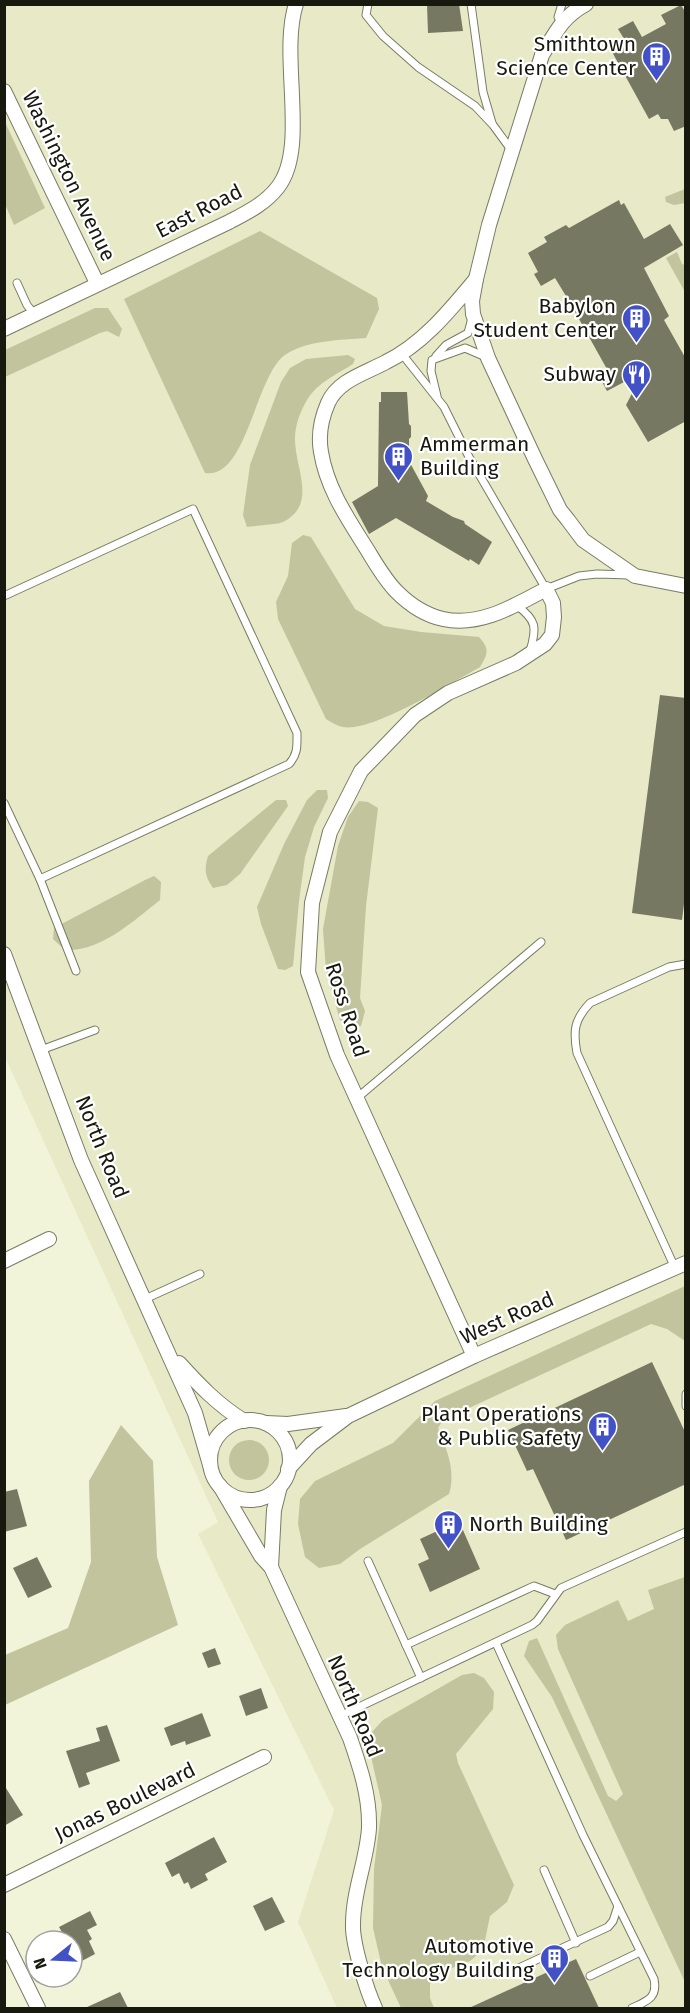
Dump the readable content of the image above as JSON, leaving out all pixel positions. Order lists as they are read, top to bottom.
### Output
{
  "streets": {
    "street": [
      "Washington Avenue",
      "East Road",
      "Ross Road",
      "North Road",
      "West Road",
      "Jonas Boulevard"
    ]
  },
  "crossings": [
    ["Washington Avenue", "East Road"],
    ["Ross Road", "West Road"],
    ["North Road", "West Road"]
  ],
  "places": {
    "building": [
      "Smithtown Science Center",
      "Babylon Student Center",
      "Ammerman Building",
      "Plant Operations & Public Safety",
      "North Building",
      "Automotive Technology Building"
    ],
    "restaurant": ["Subway"]
  },
  "north": "left"
}
